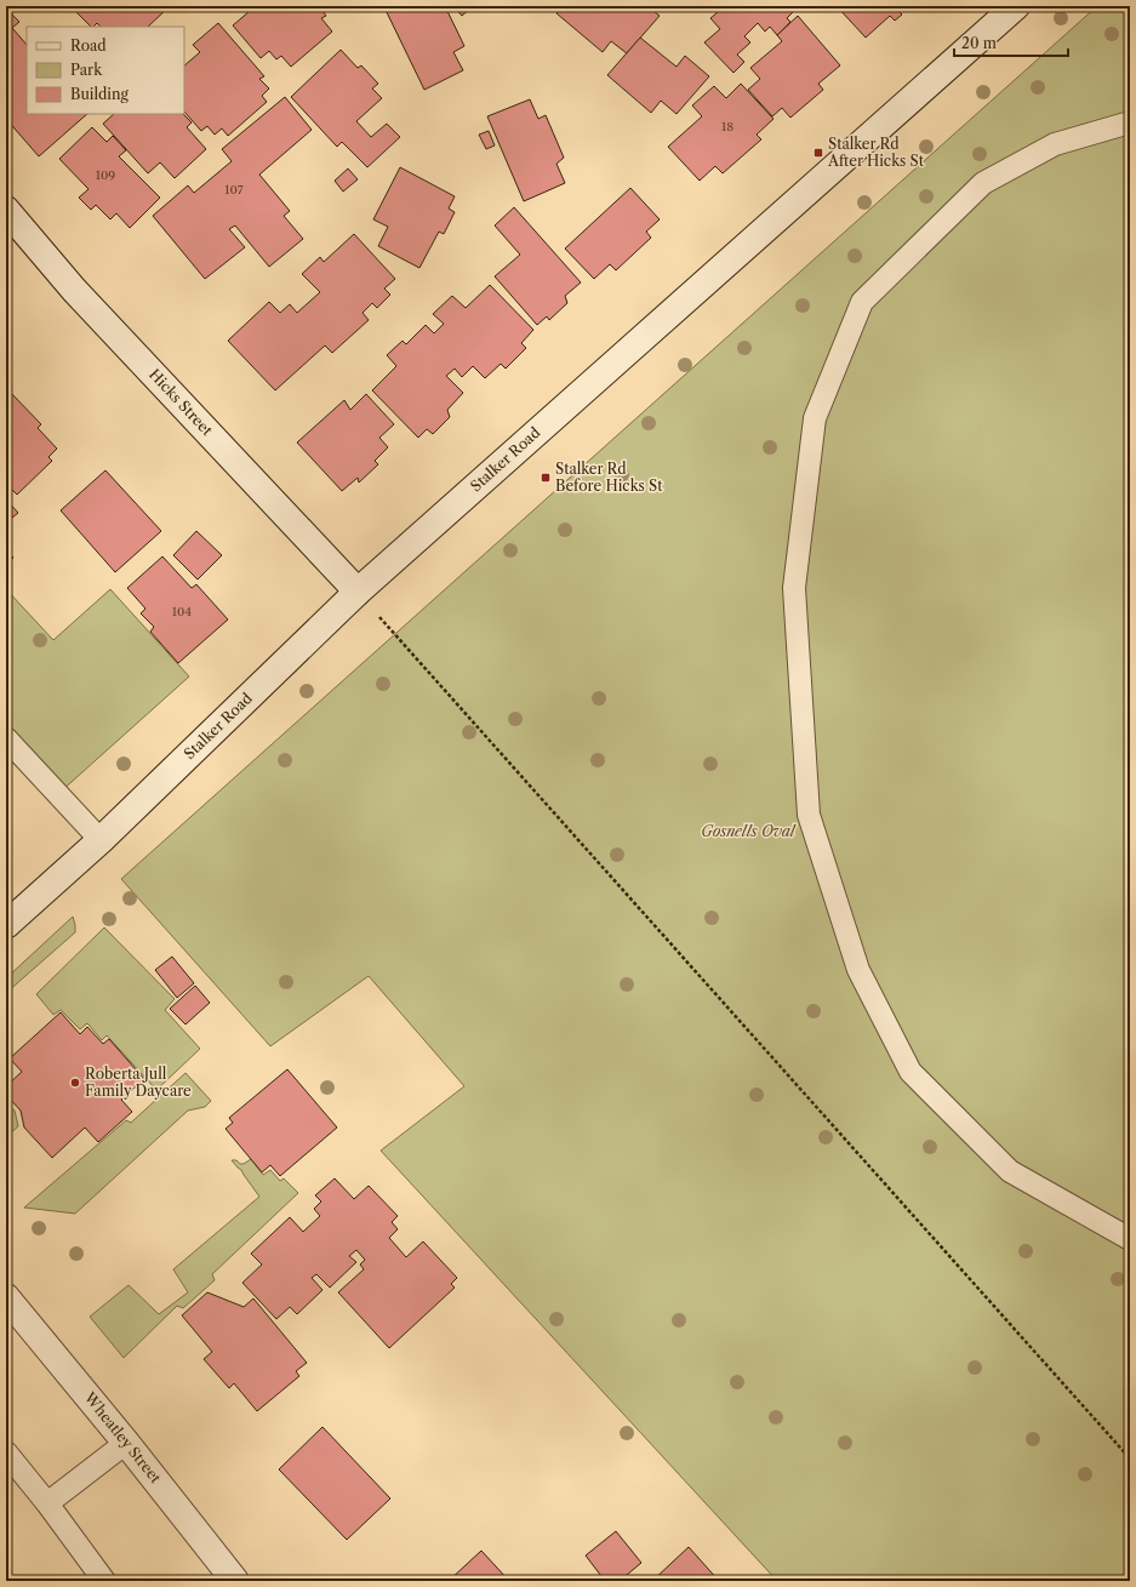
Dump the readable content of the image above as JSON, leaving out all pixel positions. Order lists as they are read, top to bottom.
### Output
{
  "streets": {
    "main road": ["Hicks Street", "Stalker Road", "Wheatley Street"]
  },
  "crossings": [
    ["Hicks Street", "Stalker Road"]
  ],
  "parks": ["Gosnells Oval"],
  "places": {
    "transit": ["Stalker Rd After Hicks St", "Stalker Rd Before Hicks St"],
    "other": ["Roberta Jull Family Daycare"]
  },
  "house_numbers": [
    "18",
    "109",
    "107",
    "104"
  ],
  "legend": ["Road", "Park", "Building"],
  "scale_bar": "20 m"
}
